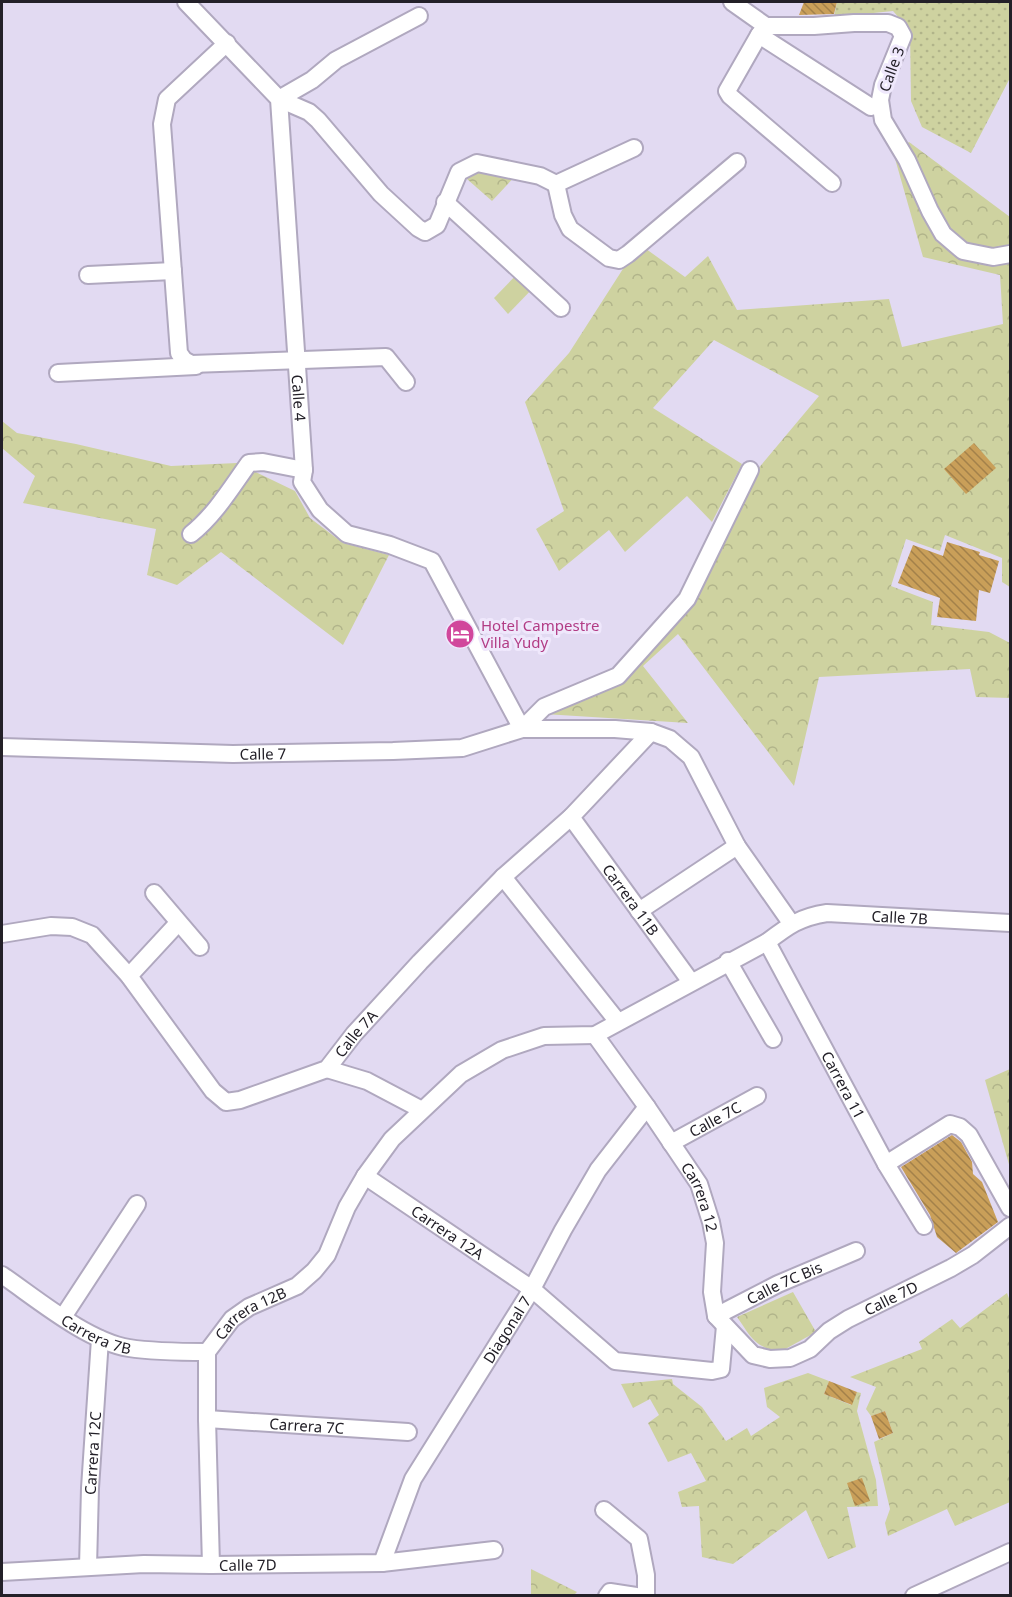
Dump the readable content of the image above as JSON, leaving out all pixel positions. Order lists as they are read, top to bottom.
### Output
{
  "streets": {
    "street": [
      "Calle 3",
      "Calle 4",
      "Calle 7",
      "Carrera 11B",
      "Calle 7B",
      "Calle 7A",
      "Carrera 11",
      "Calle 7C",
      "Carrera 12",
      "Carrera 12A",
      "Calle 7C Bis",
      "Calle 7D",
      "Carrera 12B",
      "Diagonal 7",
      "Carrera 7B",
      "Carrera 7C",
      "Carrera 12C"
    ]
  },
  "crossings": [
    ["Calle 4", "Calle 7"],
    ["Carrera 11B", "Calle 7B"],
    ["Carrera 11B", "Calle 7A"],
    ["Calle 7B", "Carrera 11"],
    ["Calle 7B", "Carrera 12"],
    ["Calle 7B", "Carrera 12B"],
    ["Calle 7C", "Carrera 12"],
    ["Carrera 12", "Carrera 12A"],
    ["Carrera 12", "Calle 7C Bis"],
    ["Carrera 12", "Calle 7D"],
    ["Carrera 12", "Carrera 12B"],
    ["Carrera 12", "Diagonal 7"],
    ["Carrera 12A", "Carrera 12B"],
    ["Carrera 12A", "Diagonal 7"],
    ["Calle 7C Bis", "Calle 7D"],
    ["Calle 7D", "Carrera 12B"],
    ["Calle 7D", "Diagonal 7"],
    ["Calle 7D", "Carrera 12C"],
    ["Carrera 12B", "Carrera 7B"],
    ["Carrera 12B", "Carrera 7C"],
    ["Carrera 7B", "Carrera 12C"]
  ],
  "places": {
    "hotel": ["Hotel Campestre Villa Yudy"]
  }
}
